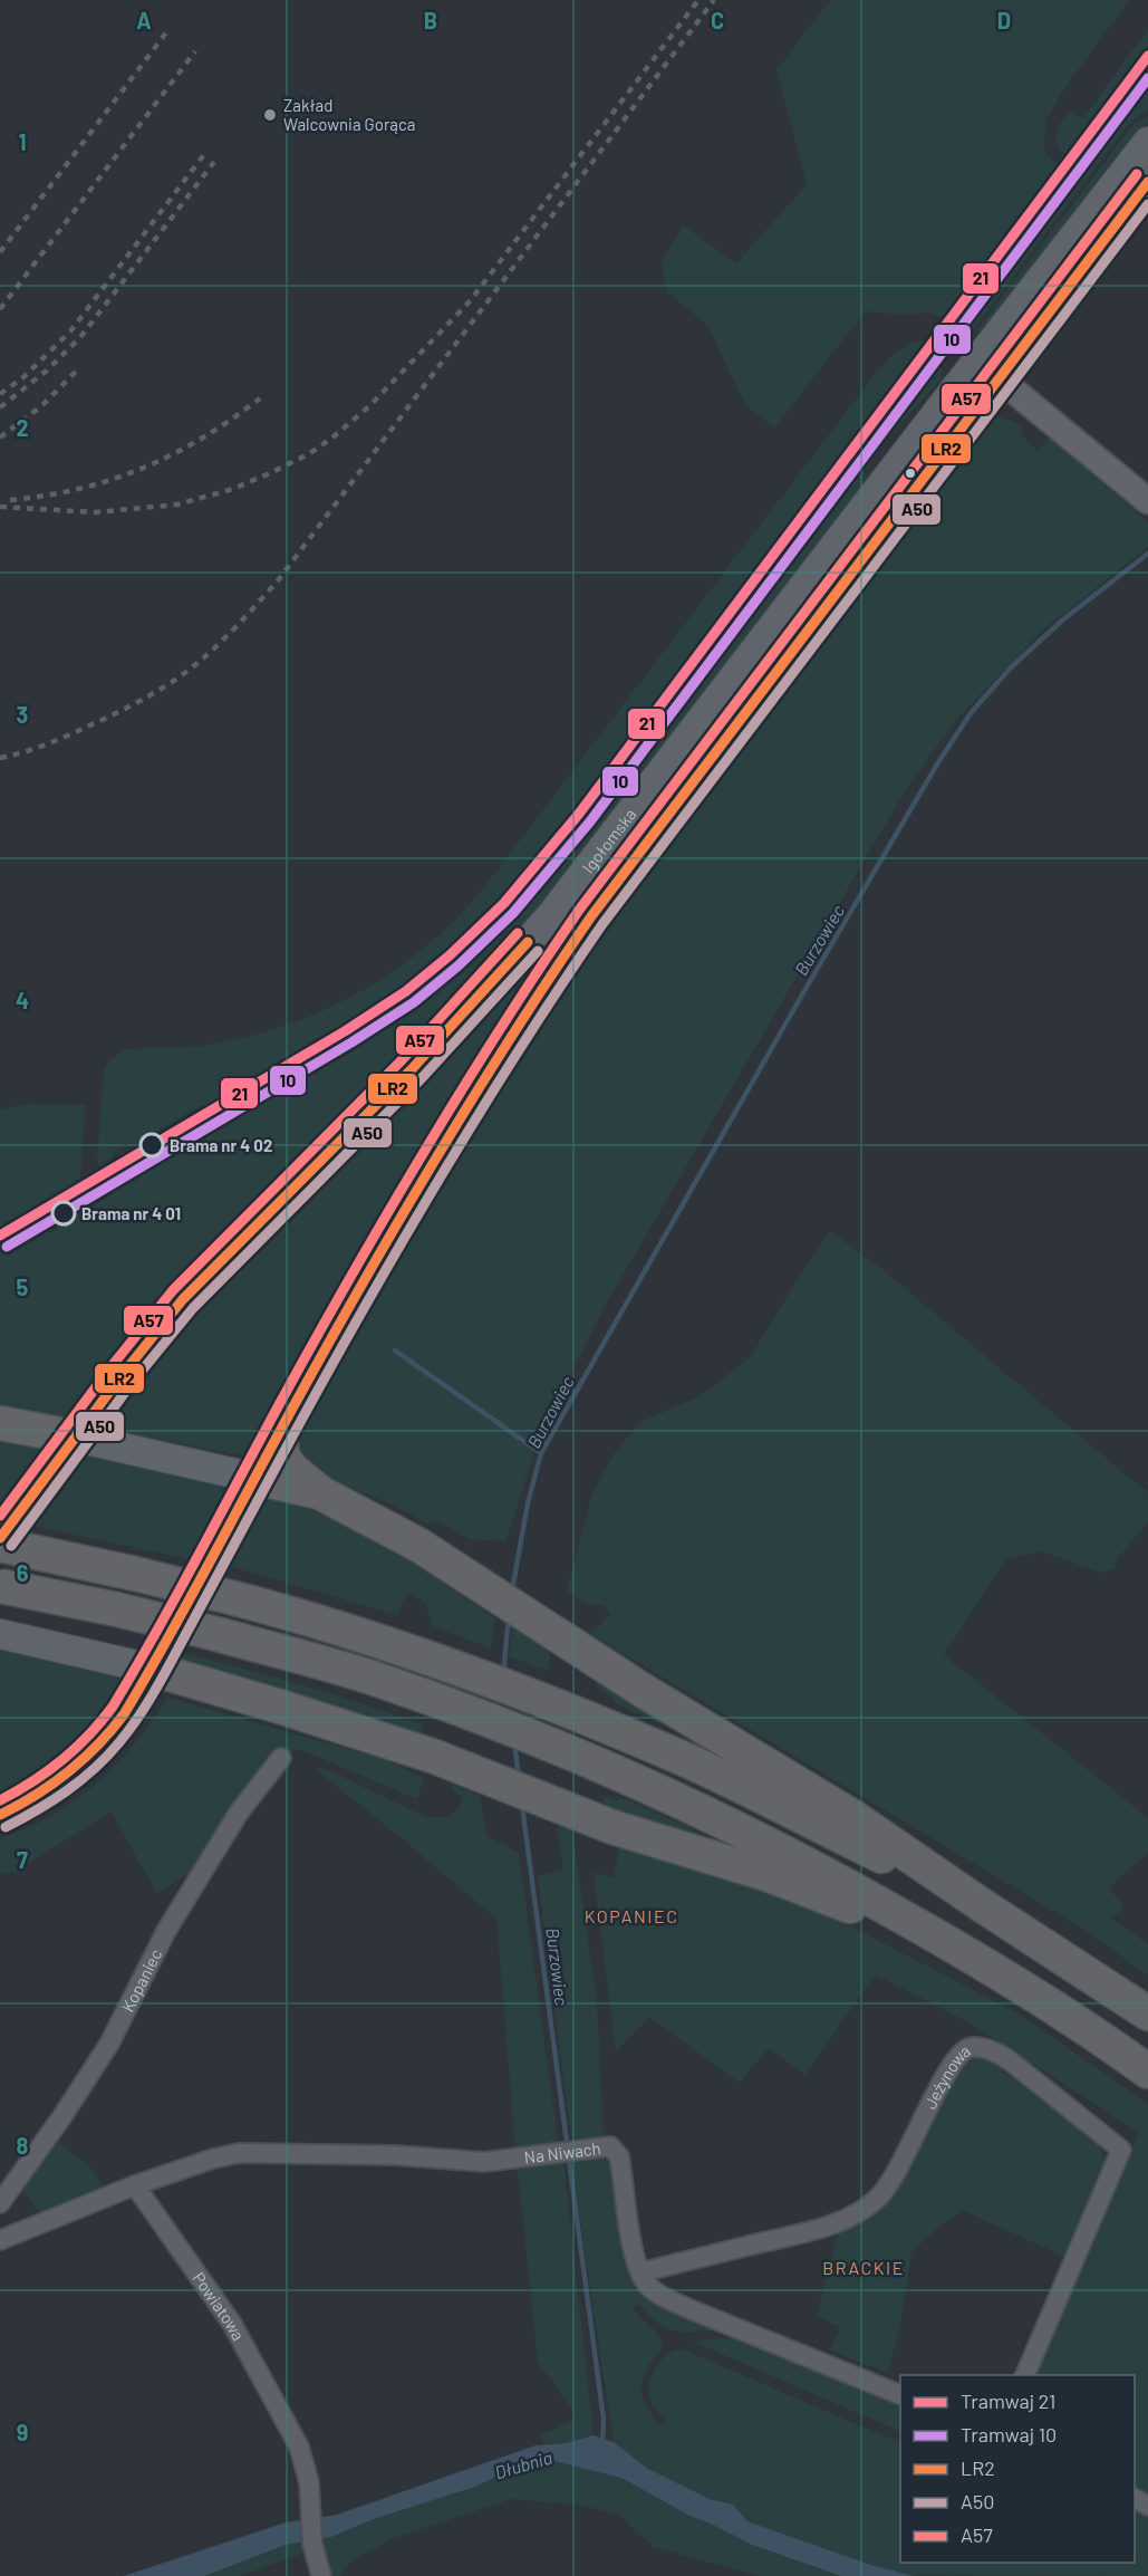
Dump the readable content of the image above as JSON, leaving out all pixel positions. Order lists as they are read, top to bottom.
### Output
{
  "streets": {
    "main road": ["Igołomska"],
    "street": [
      "Kopaniec",
      "Jeżynowa",
      "Na Niwach",
      "Powiatowa"
    ]
  },
  "crossings": [
    ["Jeżynowa", "Na Niwach"],
    ["Na Niwach", "Powiatowa"]
  ],
  "districts": ["KOPANIEC", "BRACKIE"],
  "water": ["Burzowiec", "Dłubnia"],
  "places": ["Zakład Walcownia Gorąca", "Brama nr 4 02", "Brama nr 4 01"],
  "lines": [
    "tram line 21",
    "tram line 10",
    "transit line A57",
    "transit line LR2",
    "transit line A50"
  ],
  "legend": [
    "Tramwaj 21",
    "Tramwaj 10",
    "LR2",
    "A50",
    "A57"
  ],
  "grid": {
    "columns": [
      "A",
      "B",
      "C",
      "D"
    ],
    "rows": [
      "1",
      "2",
      "3",
      "4",
      "5",
      "6",
      "7",
      "8",
      "9"
    ]
  }
}
